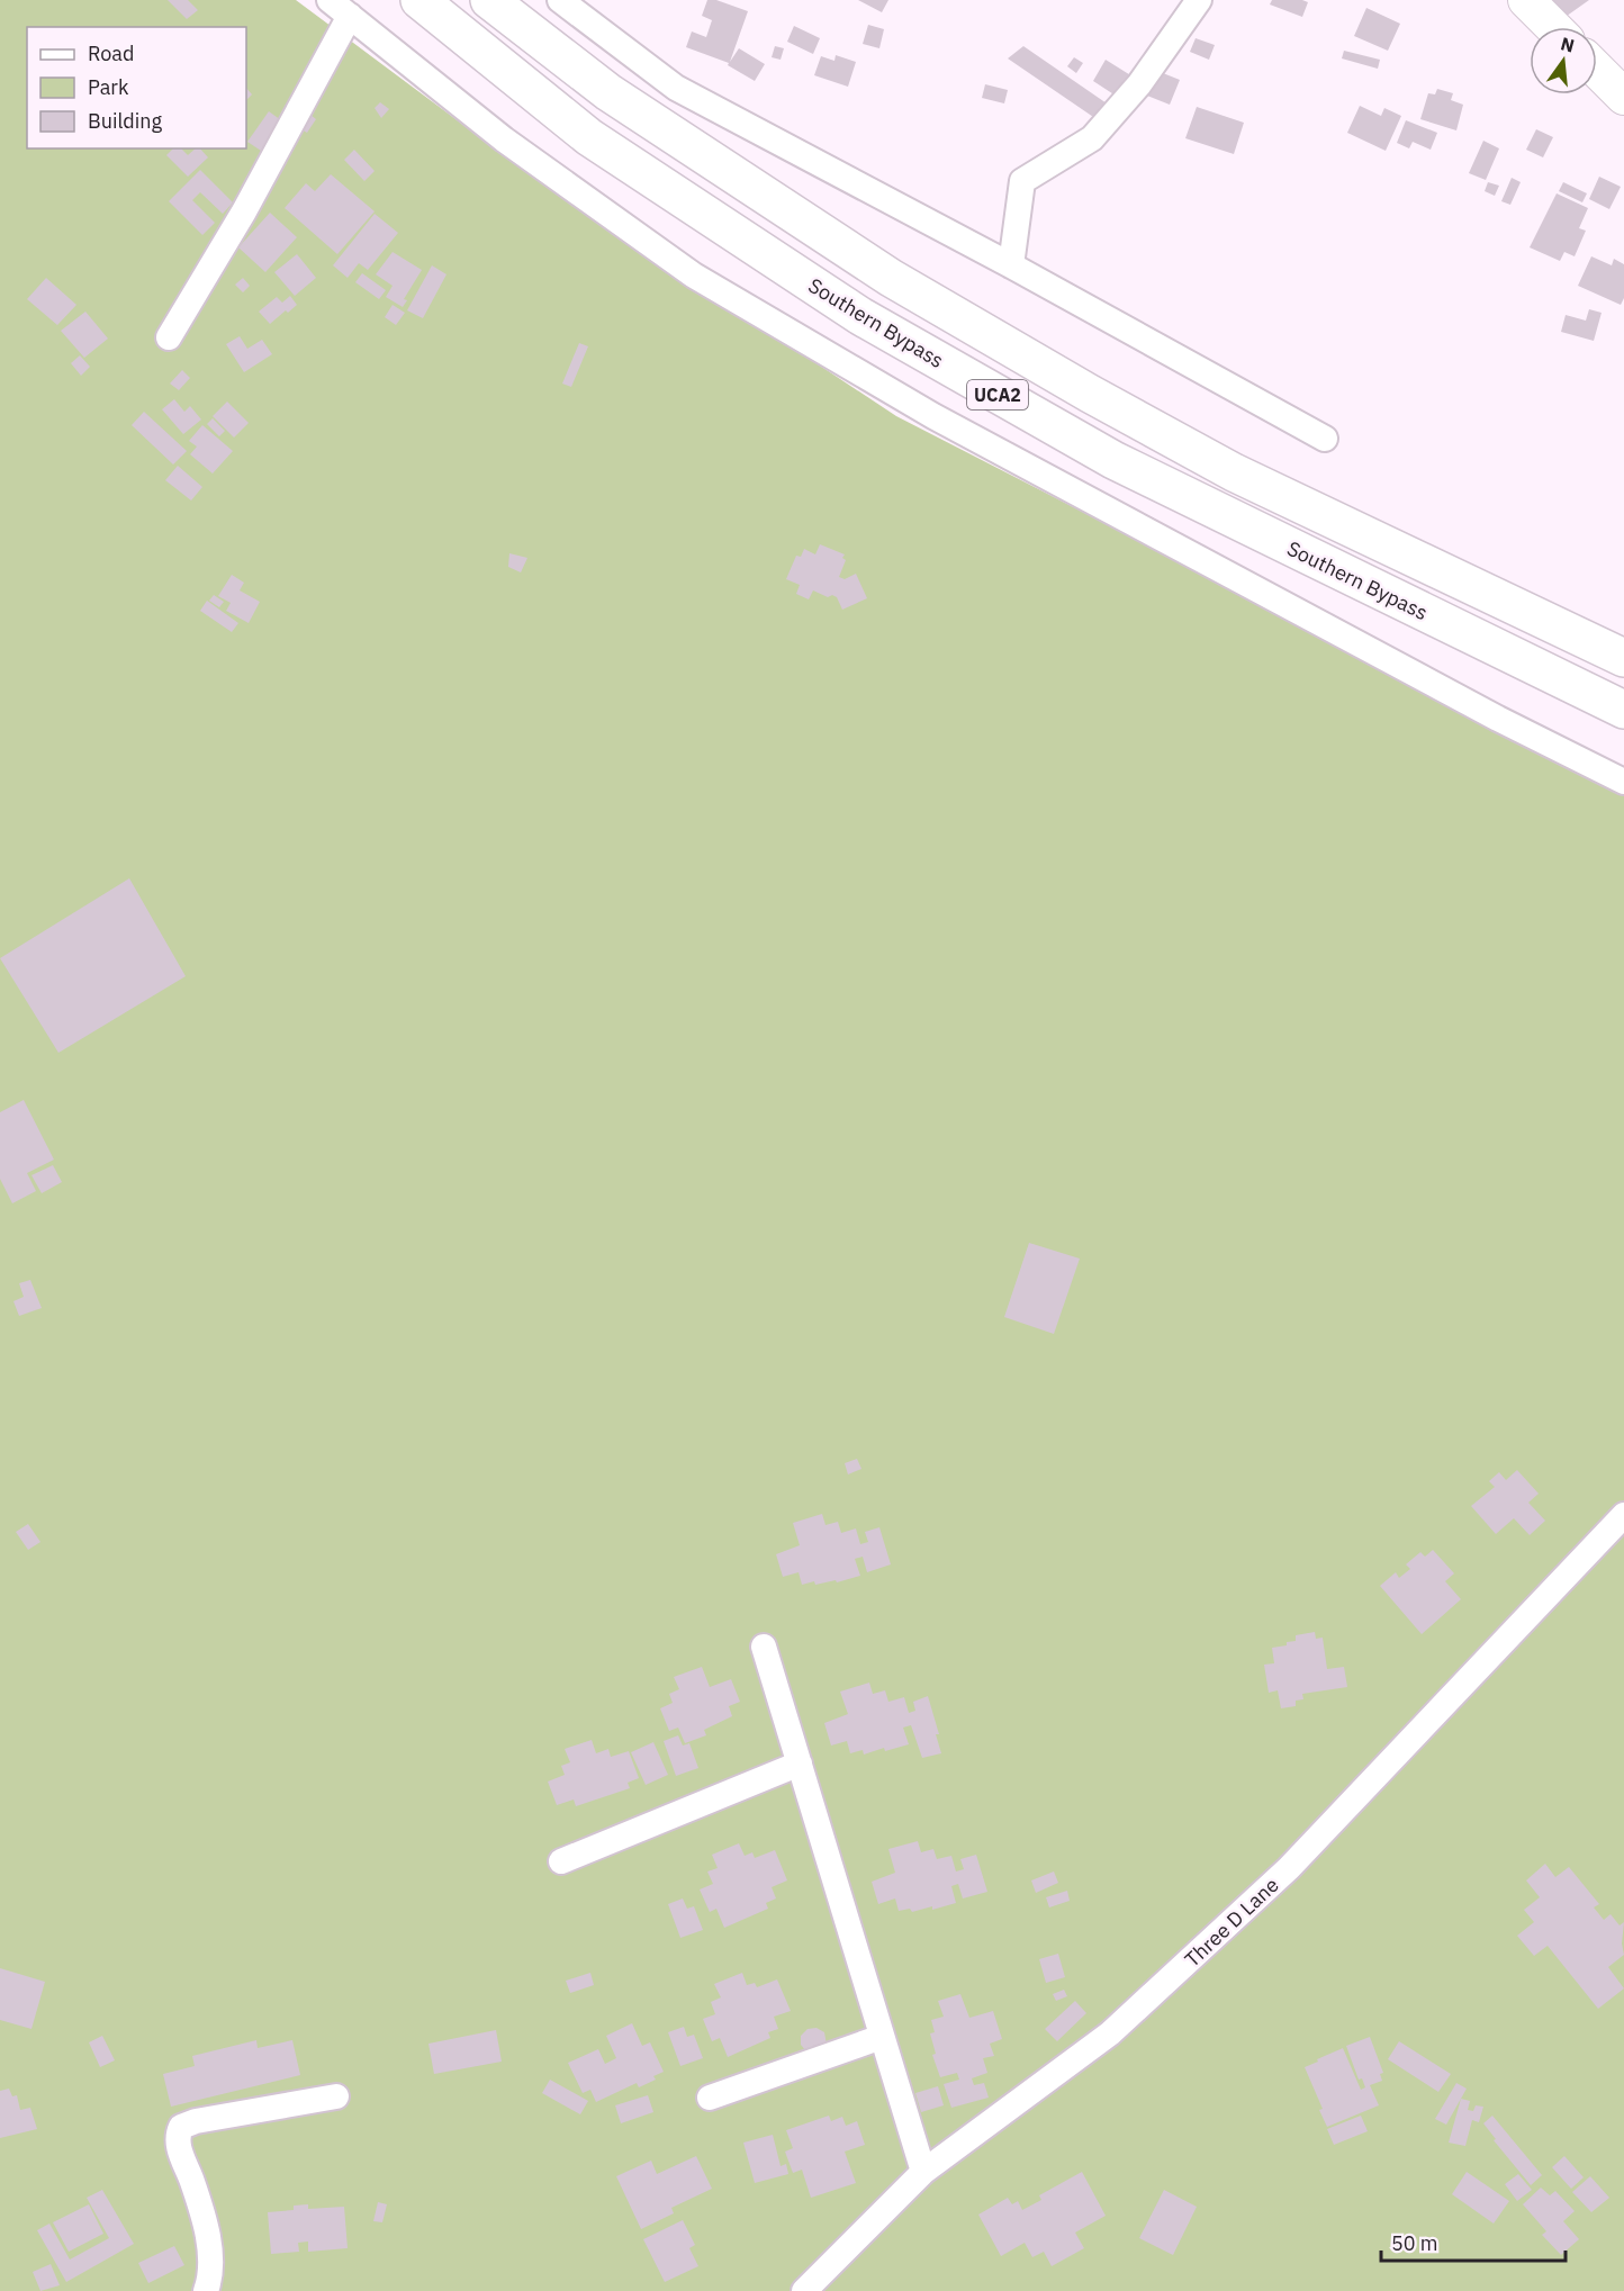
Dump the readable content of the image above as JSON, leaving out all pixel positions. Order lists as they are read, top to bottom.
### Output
{
  "streets": {
    "highway": ["Southern Bypass", "UCA2"],
    "street": ["Three D Lane"]
  },
  "legend": ["Road", "Park", "Building"],
  "scale_bar": "50 m",
  "north": "top"
}
